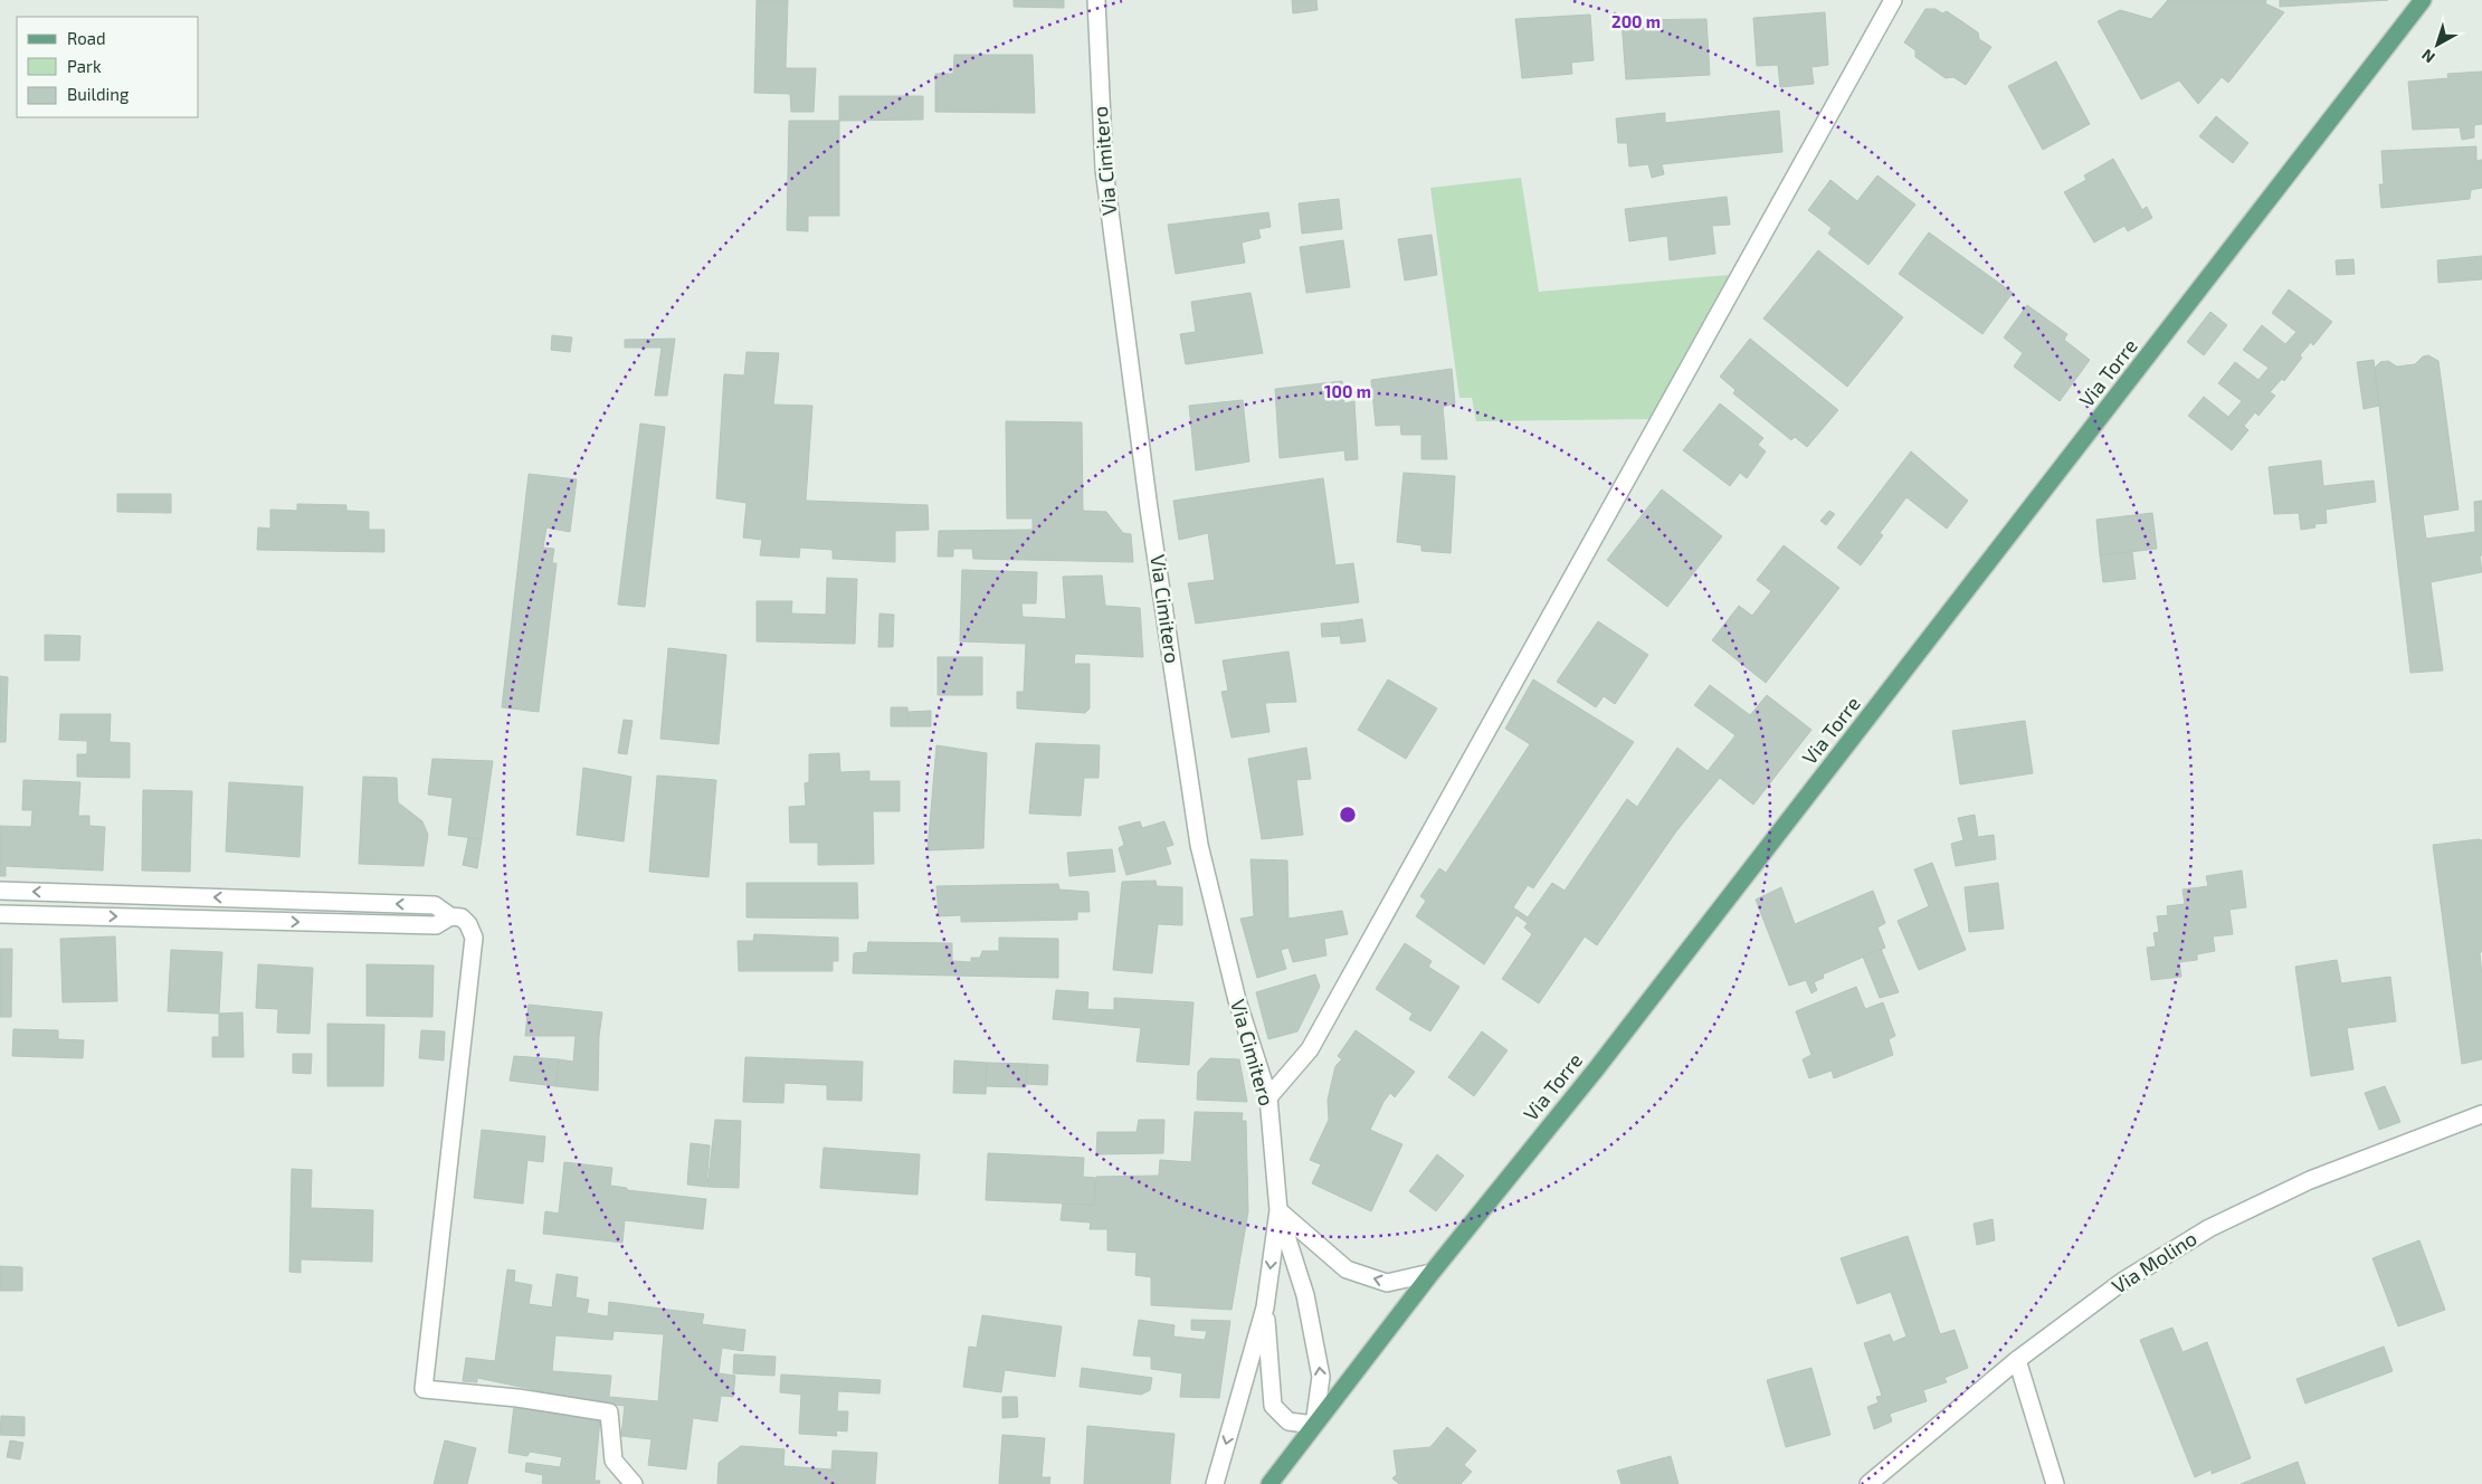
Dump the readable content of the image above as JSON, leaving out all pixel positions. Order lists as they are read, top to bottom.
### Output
{
  "streets": {
    "main road": ["Via Torre"],
    "street": ["Via Cimitero", "Via Molino"]
  },
  "crossings": [
    ["Via Cimitero", "Via Torre"]
  ],
  "legend": ["Road", "Park", "Building"],
  "north": "bottom left",
  "rings": ["200 m", "100 m"]
}
